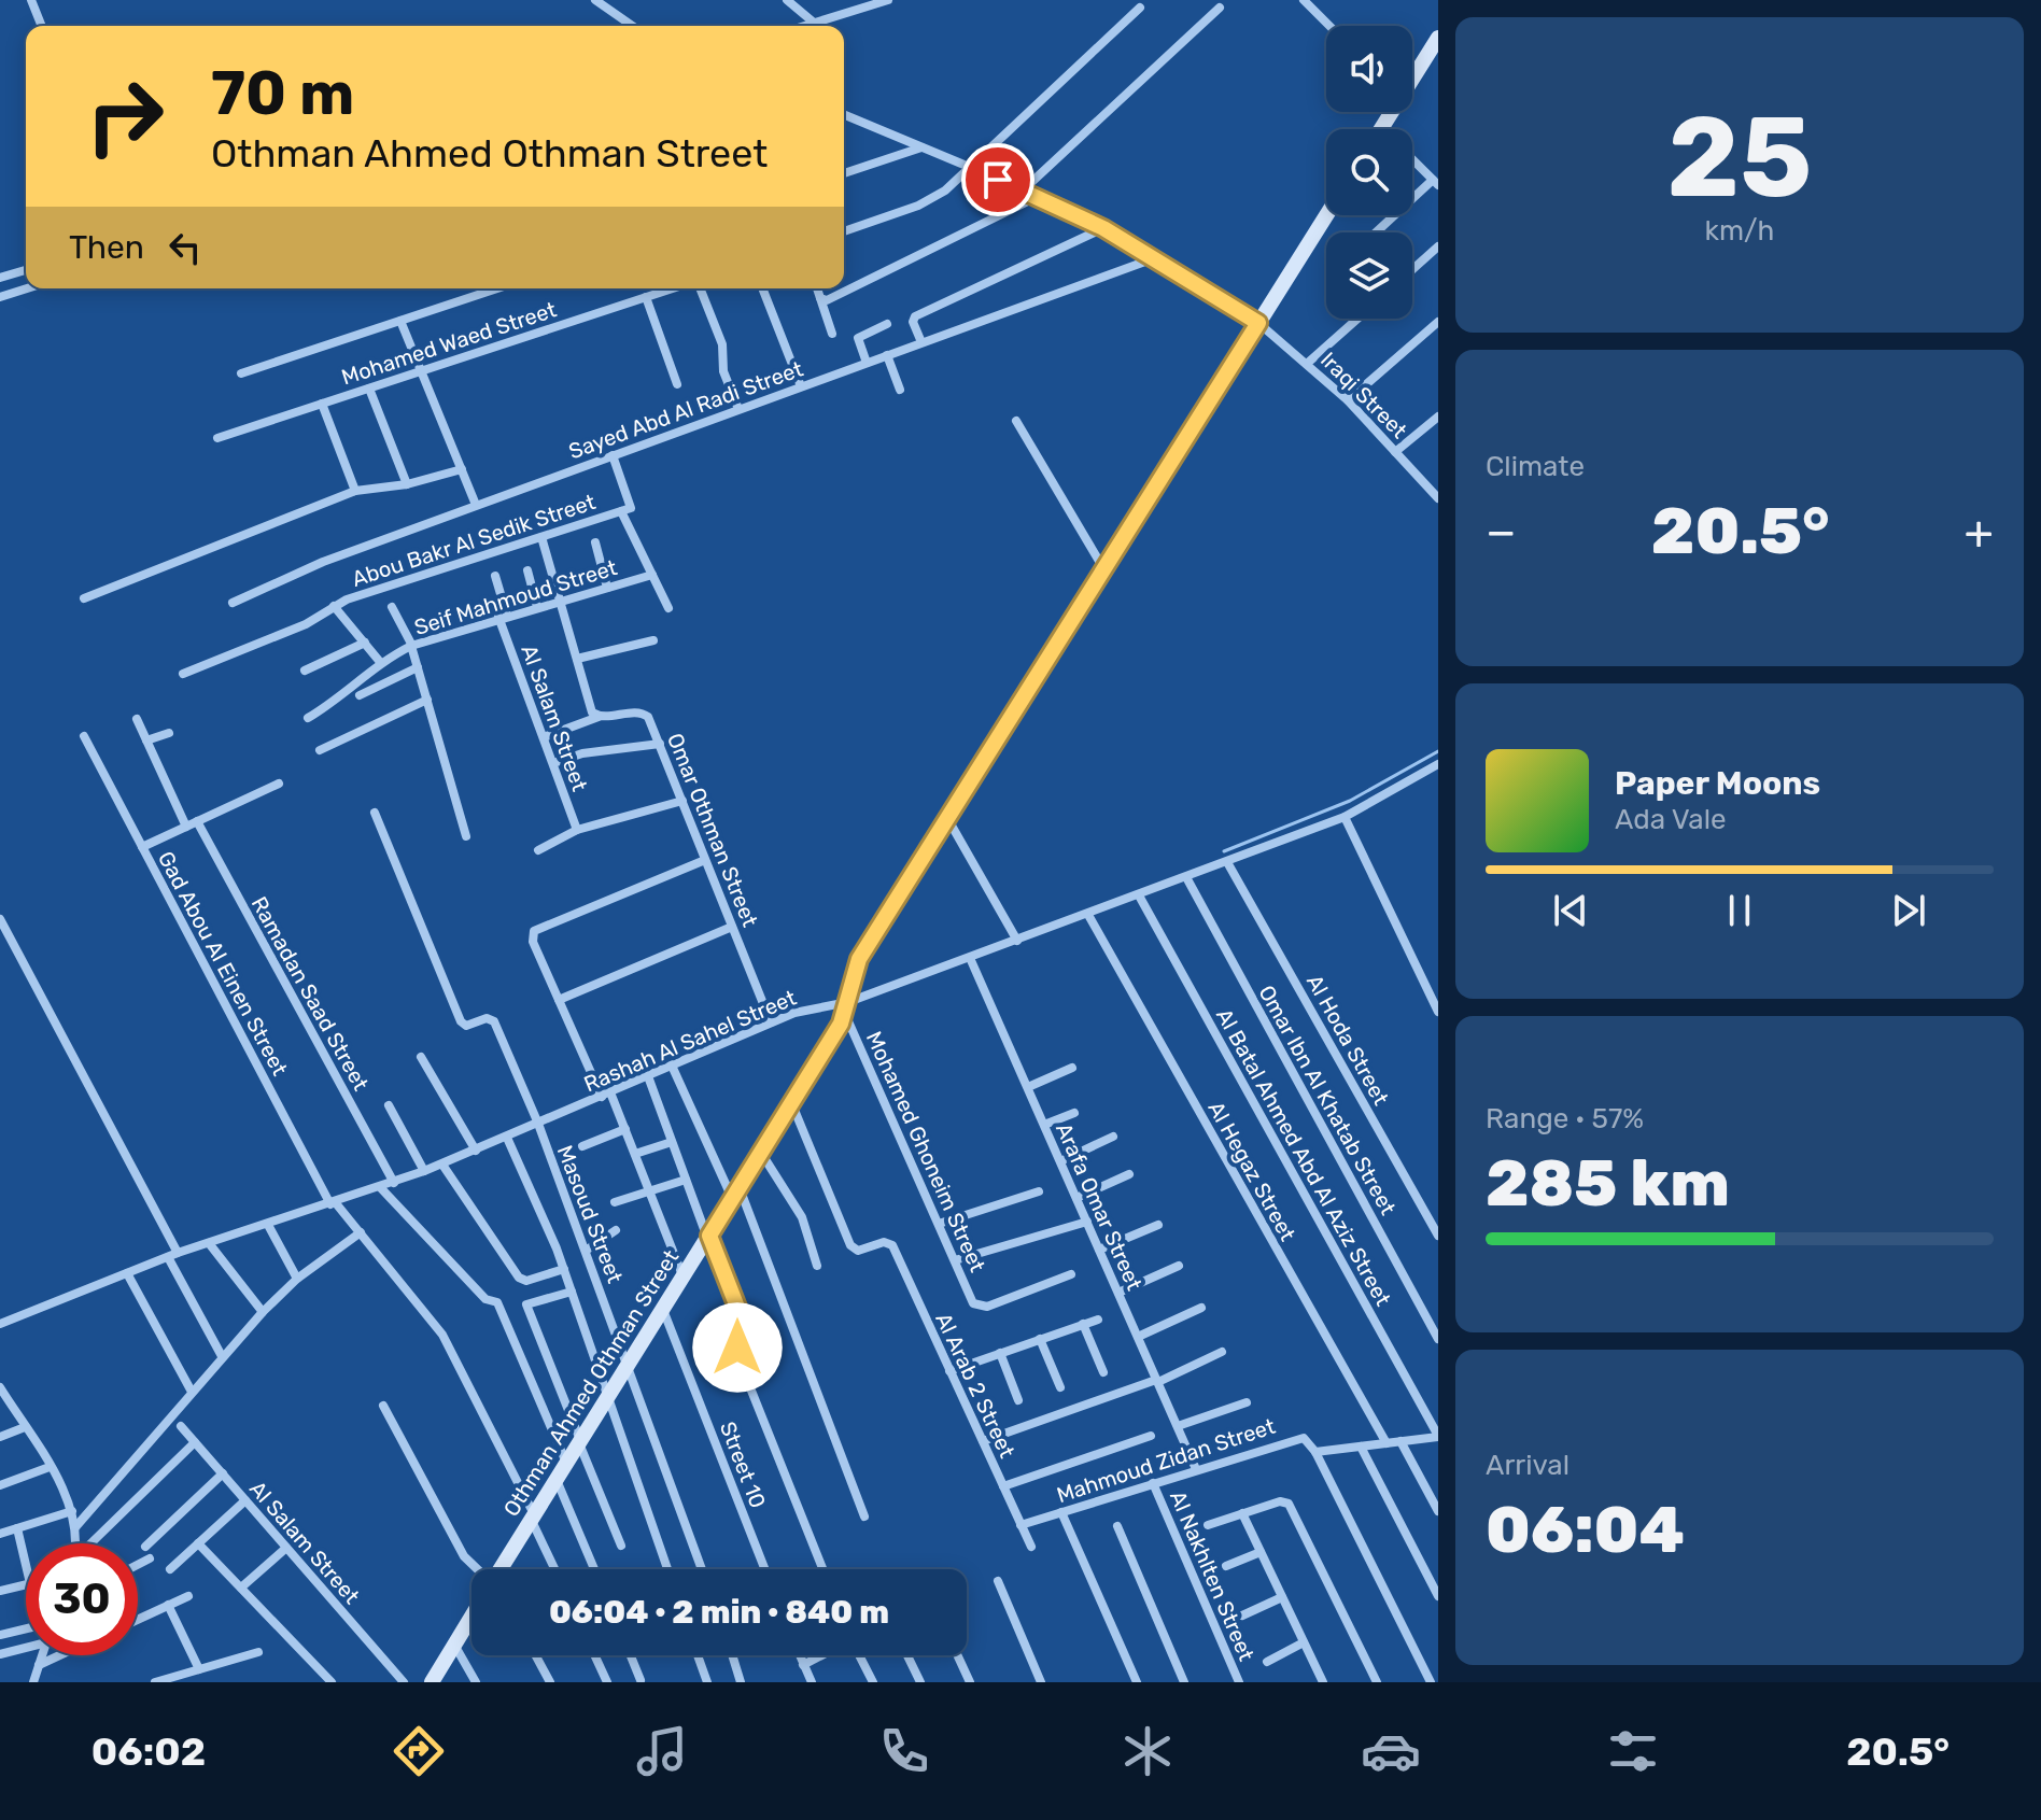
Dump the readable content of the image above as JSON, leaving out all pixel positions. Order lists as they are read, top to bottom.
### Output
{
  "streets": {
    "street": [
      "Mohamed Waed Street",
      "Iraqi Street",
      "Sayed Abd Al Radi Street",
      "Abou Bakr Al Sedik Street",
      "Seif Mahmoud Street",
      "Al Salam Street",
      "Omar Othman Street",
      "Gad Abou Al Einen Street",
      "Ramadan Saad Street",
      "Al Hoda Street",
      "Rashah Al Sahel Street",
      "Omar Ibn Al Khatab Street",
      "Mohamed Ghoneim Street",
      "Al Batal Ahmed Abd Al Aziz Street",
      "Al Hegaz Street",
      "Arafa Omar Street",
      "Masoud Street",
      "Othman Ahmed Othman Street",
      "Al Arab 2 Street",
      "Mahmoud Zidan Street",
      "Street 10",
      "Al Nakhlten Street"
    ]
  },
  "crossings": [
    ["Iraqi Street", "Sayed Abd Al Radi Street"],
    ["Iraqi Street", "Othman Ahmed Othman Street"],
    ["Sayed Abd Al Radi Street", "Abou Bakr Al Sedik Street"],
    ["Seif Mahmoud Street", "Al Salam Street"],
    ["Omar Othman Street", "Rashah Al Sahel Street"],
    ["Gad Abou Al Einen Street", "Rashah Al Sahel Street"],
    ["Gad Abou Al Einen Street", "Othman Ahmed Othman Street"],
    ["Ramadan Saad Street", "Rashah Al Sahel Street"],
    ["Al Hoda Street", "Rashah Al Sahel Street"],
    ["Rashah Al Sahel Street", "Omar Ibn Al Khatab Street"],
    ["Rashah Al Sahel Street", "Mohamed Ghoneim Street"],
    ["Rashah Al Sahel Street", "Al Batal Ahmed Abd Al Aziz Street"],
    ["Rashah Al Sahel Street", "Al Hegaz Street"],
    ["Rashah Al Sahel Street", "Arafa Omar Street"],
    ["Rashah Al Sahel Street", "Masoud Street"],
    ["Rashah Al Sahel Street", "Othman Ahmed Othman Street"],
    ["Mohamed Ghoneim Street", "Othman Ahmed Othman Street"],
    ["Arafa Omar Street", "Mahmoud Zidan Street"],
    ["Masoud Street", "Othman Ahmed Othman Street"],
    ["Othman Ahmed Othman Street", "Al Arab 2 Street"],
    ["Othman Ahmed Othman Street", "Street 10"],
    ["Al Arab 2 Street", "Mahmoud Zidan Street"],
    ["Mahmoud Zidan Street", "Al Nakhlten Street"]
  ],
  "page": {
    "tile": [
      ["25", "km/h"],
      "Climate",
      ["Range · 57%", "285 km"],
      ["Arrival", "06:04"]
    ],
    "turn": ["70 m", "Othman Ahmed Othman Street"],
    "then": "Then",
    "heat": ["−", "20.5°", "+"],
    "song": ["Paper Moons", "Ada Vale"],
    "limit": "30",
    "trip": "06:04 · 2 min · 840 m",
    "tabs": ["06:02", "20.5°"]
  }
}
